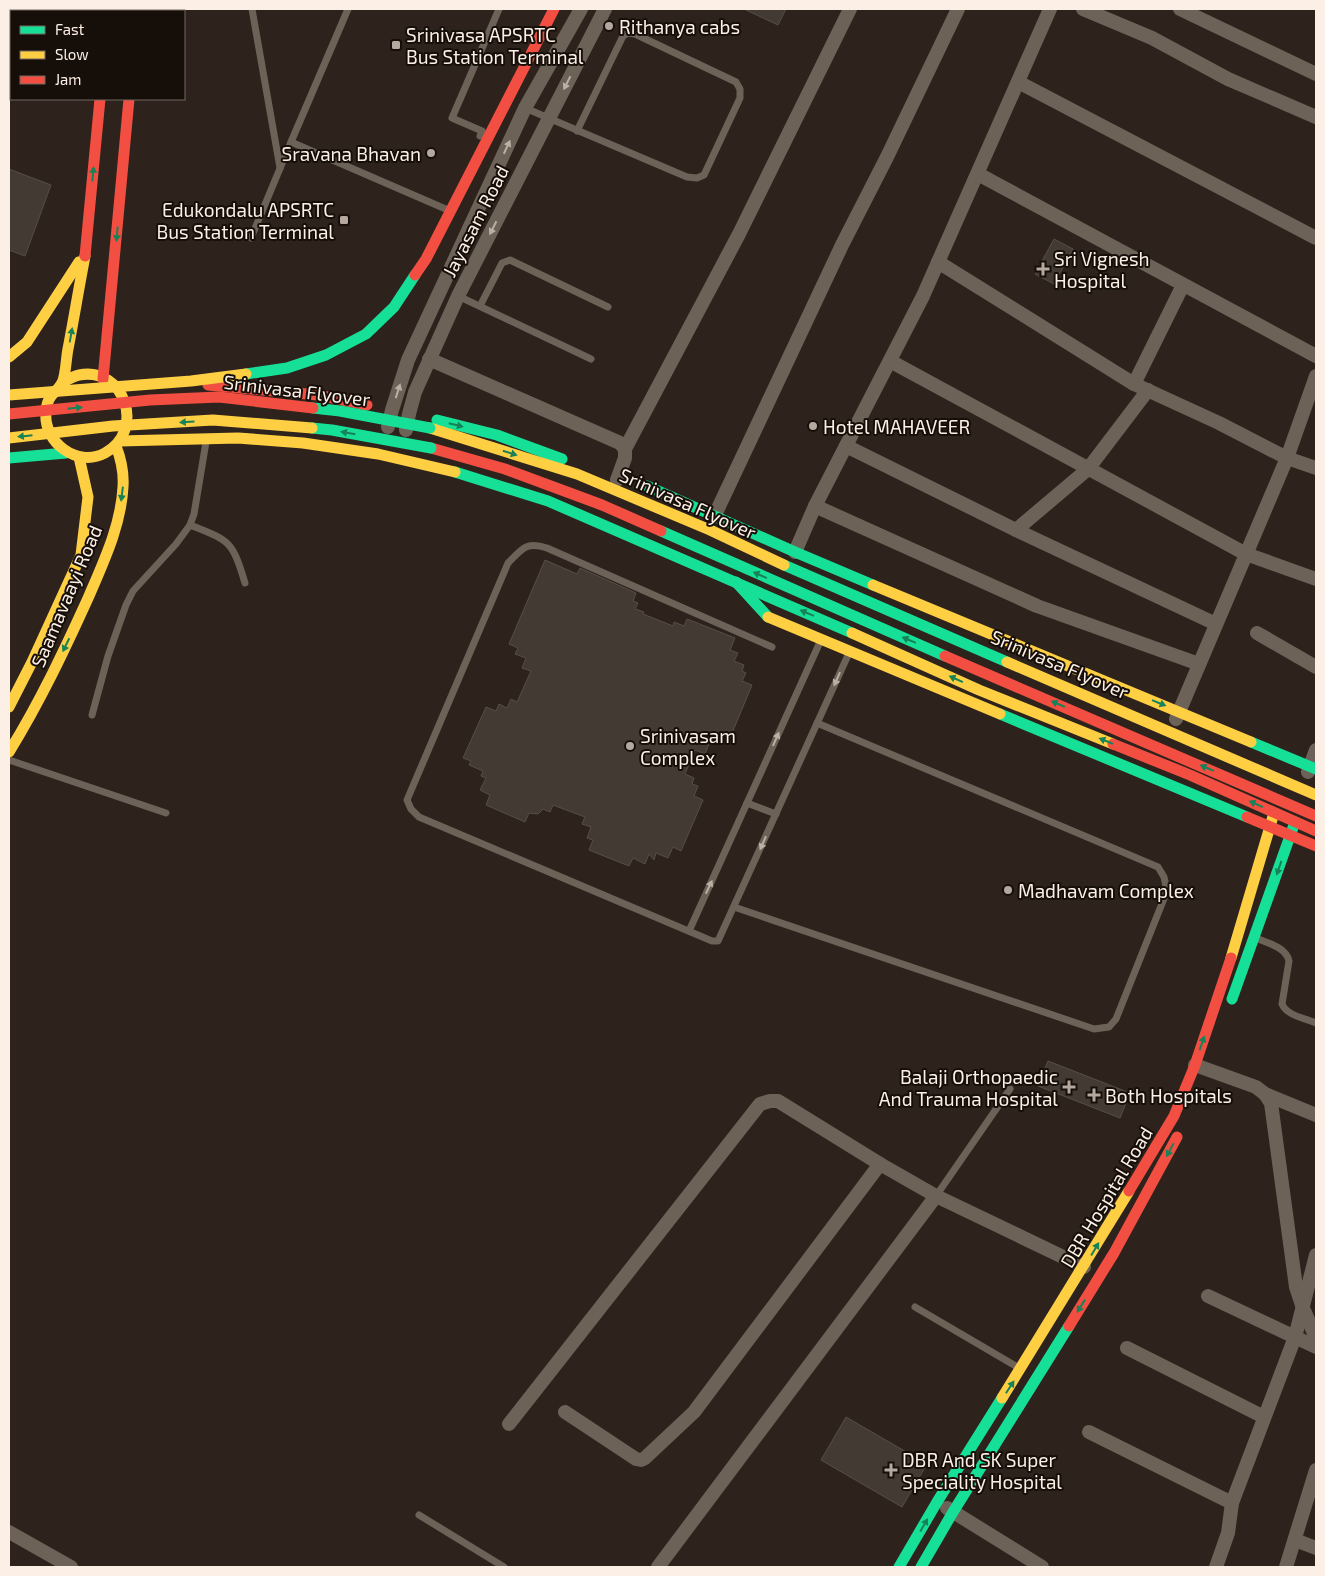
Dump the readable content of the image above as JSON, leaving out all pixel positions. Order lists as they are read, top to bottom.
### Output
{
  "streets": {
    "main road": ["Srinivasa Flyover", "Saamavaayi Road", "DBR Hospital Road"],
    "street": ["Jayasam Road"]
  },
  "places": {
    "other": [
      "Rithanya cabs",
      "Sravana Bhavan",
      "Hotel MAHAVEER",
      "Srinivasam Complex",
      "Madhavam Complex"
    ],
    "transit": ["Srinivasa APSRTC Bus Station Terminal", "Edukondalu APSRTC Bus Station Terminal"],
    "health": [
      "Sri Vignesh Hospital",
      "Balaji Orthopaedic And Trauma Hospital",
      "Both Hospitals",
      "DBR And SK Super Speciality Hospital"
    ]
  },
  "legend": ["Fast", "Slow", "Jam"]
}
